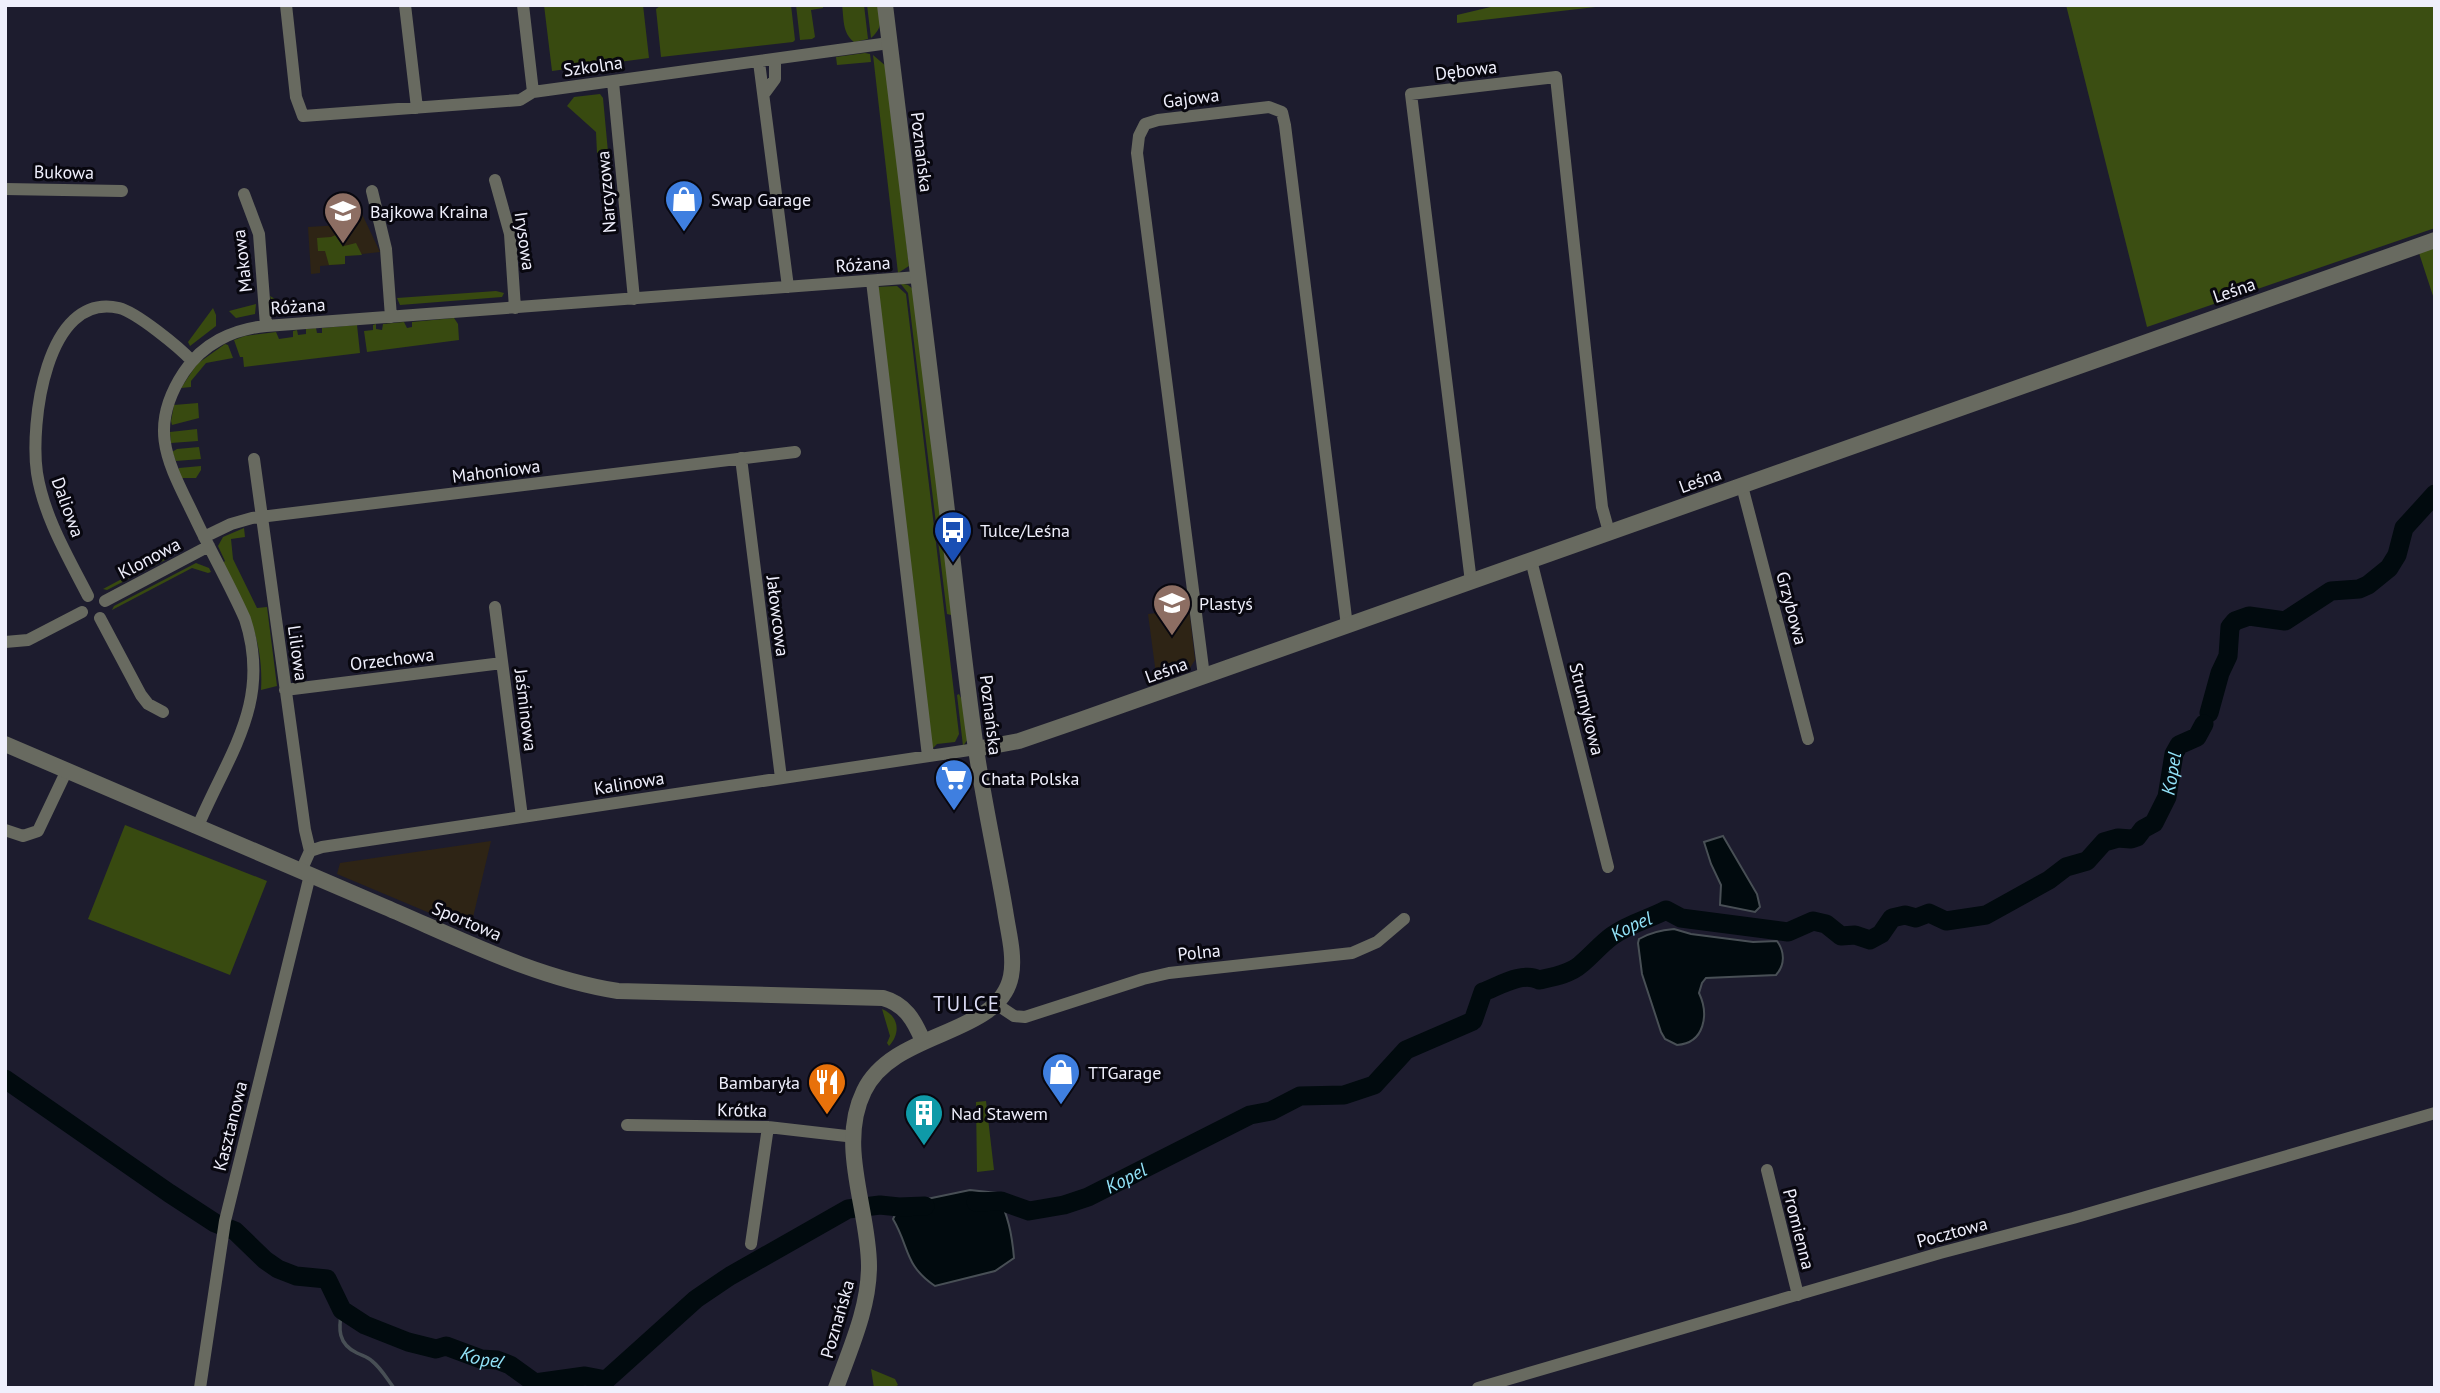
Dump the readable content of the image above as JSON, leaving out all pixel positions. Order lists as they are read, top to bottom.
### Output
{
  "streets": {
    "street": [
      "Szkolna",
      "Dębowa",
      "Gajowa",
      "Poznańska",
      "Bukowa",
      "Narcyzowa",
      "Irysowa",
      "Makowa",
      "Różana",
      "Leśna",
      "Mahoniowa",
      "Daliowa",
      "Klonowa",
      "Grzybowa",
      "Jałowcowa",
      "Liliowa",
      "Orzechowa",
      "Strumykowa",
      "Jaśminowa",
      "Kalinowa",
      "Sportowa",
      "Polna",
      "Krótka",
      "Kasztanowa",
      "Promienna",
      "Pocztowa"
    ]
  },
  "crossings": [
    ["Szkolna", "Poznańska"],
    ["Szkolna", "Narcyzowa"],
    ["Dębowa", "Leśna"],
    ["Gajowa", "Leśna"],
    ["Poznańska", "Różana"],
    ["Poznańska", "Leśna"],
    ["Poznańska", "Kalinowa"],
    ["Poznańska", "Sportowa"],
    ["Poznańska", "Polna"],
    ["Poznańska", "Krótka"],
    ["Narcyzowa", "Różana"],
    ["Irysowa", "Różana"],
    ["Makowa", "Różana"],
    ["Różana", "Mahoniowa"],
    ["Różana", "Daliowa"],
    ["Różana", "Klonowa"],
    ["Różana", "Sportowa"],
    ["Leśna", "Grzybowa"],
    ["Leśna", "Strumykowa"],
    ["Leśna", "Kalinowa"],
    ["Mahoniowa", "Klonowa"],
    ["Mahoniowa", "Jałowcowa"],
    ["Mahoniowa", "Liliowa"],
    ["Daliowa", "Klonowa"],
    ["Jałowcowa", "Kalinowa"],
    ["Liliowa", "Orzechowa"],
    ["Liliowa", "Kalinowa"],
    ["Orzechowa", "Jaśminowa"],
    ["Jaśminowa", "Kalinowa"],
    ["Sportowa", "Kasztanowa"],
    ["Promienna", "Pocztowa"]
  ],
  "districts": ["TULCE"],
  "water": ["Kopel"],
  "places": {
    "shop": ["Swap Garage", "TTGarage"],
    "school or university": ["Bajkowa Kraina", "Plastyś"],
    "bus stop": ["Tulce/Leśna"],
    "supermarket": ["Chata Polska"],
    "restaurant": ["Bambaryła"],
    "building": ["Nad Stawem"]
  }
}
